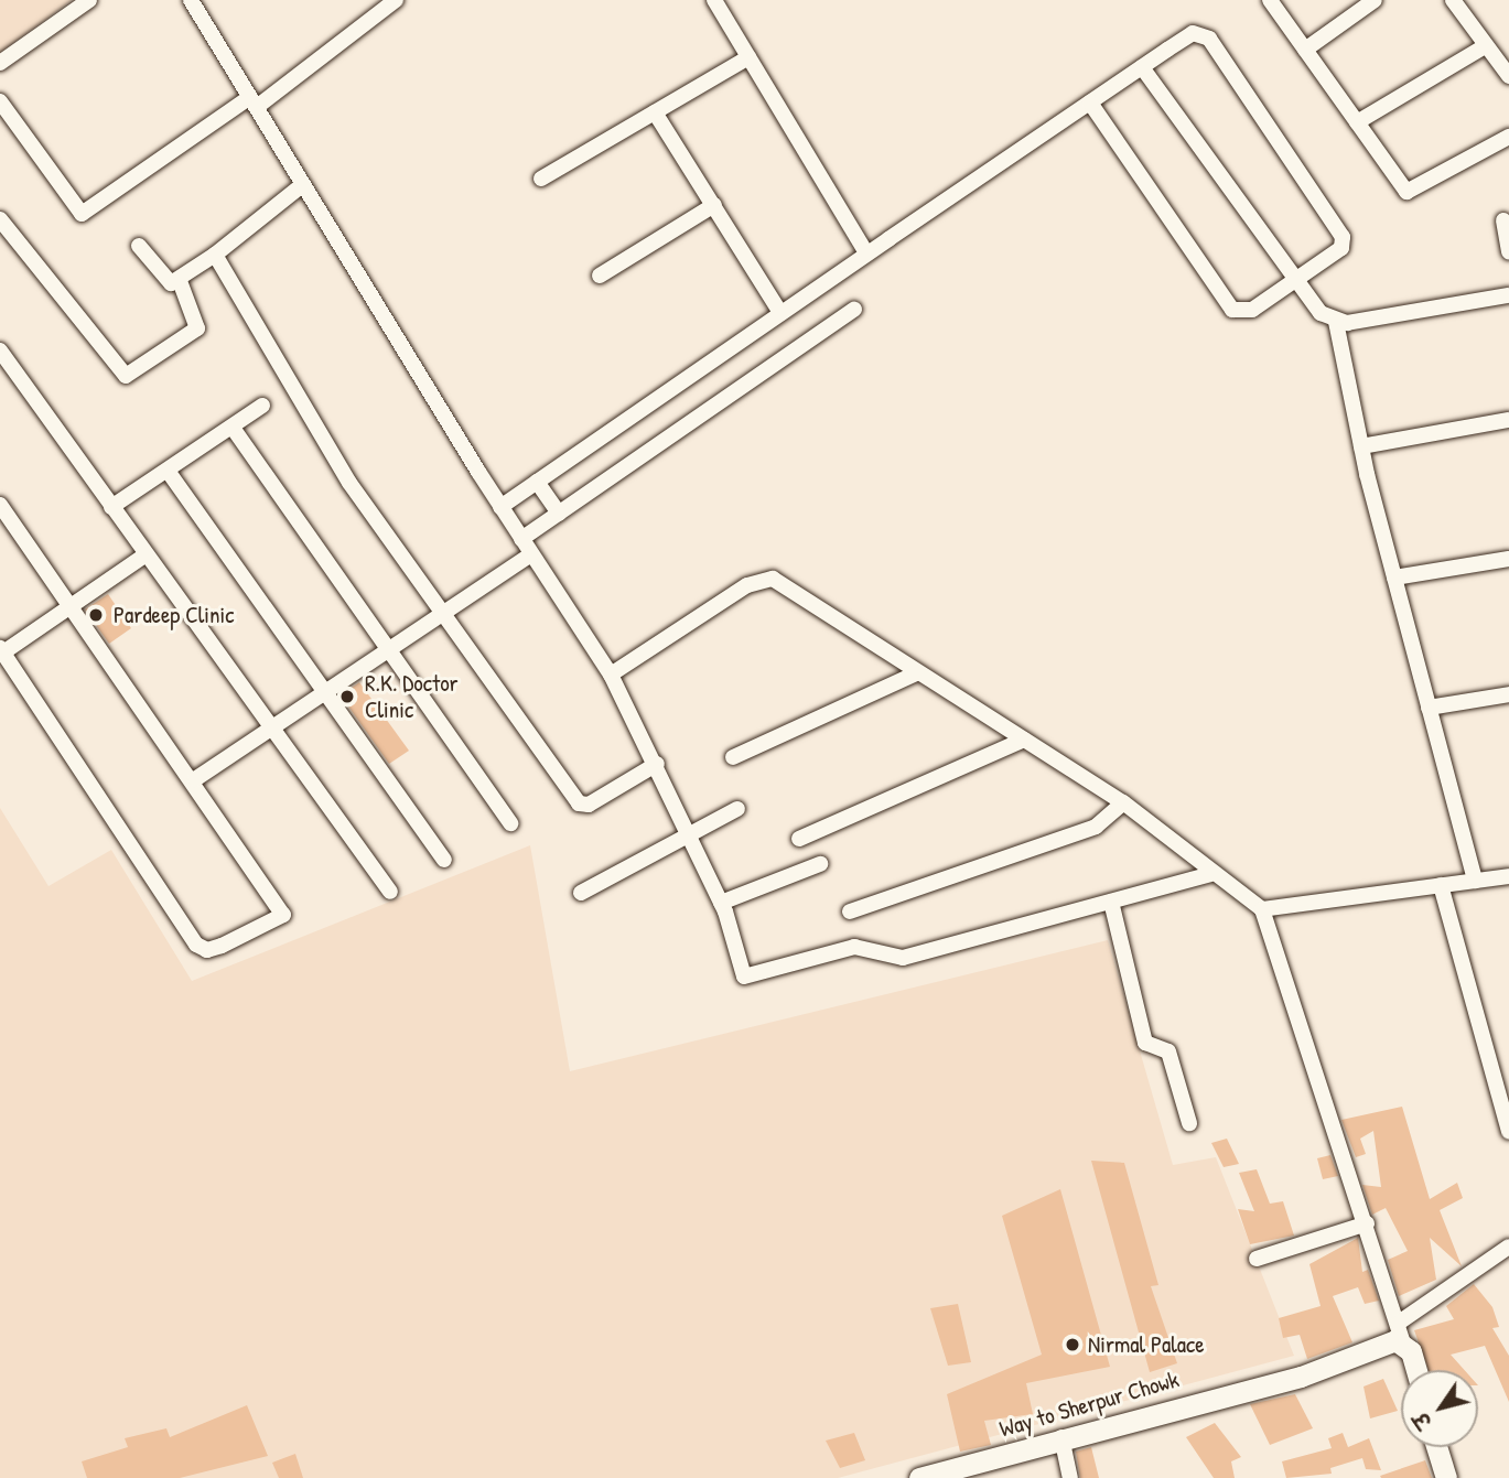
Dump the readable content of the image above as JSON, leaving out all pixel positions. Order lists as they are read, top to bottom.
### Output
{
  "streets": {
    "street": ["Way to Sherpur Chowk"]
  },
  "places": ["Pardeep Clinic", "R.K. Doctor Clinic", "Nirmal Palace"],
  "north": "bottom left"
}
